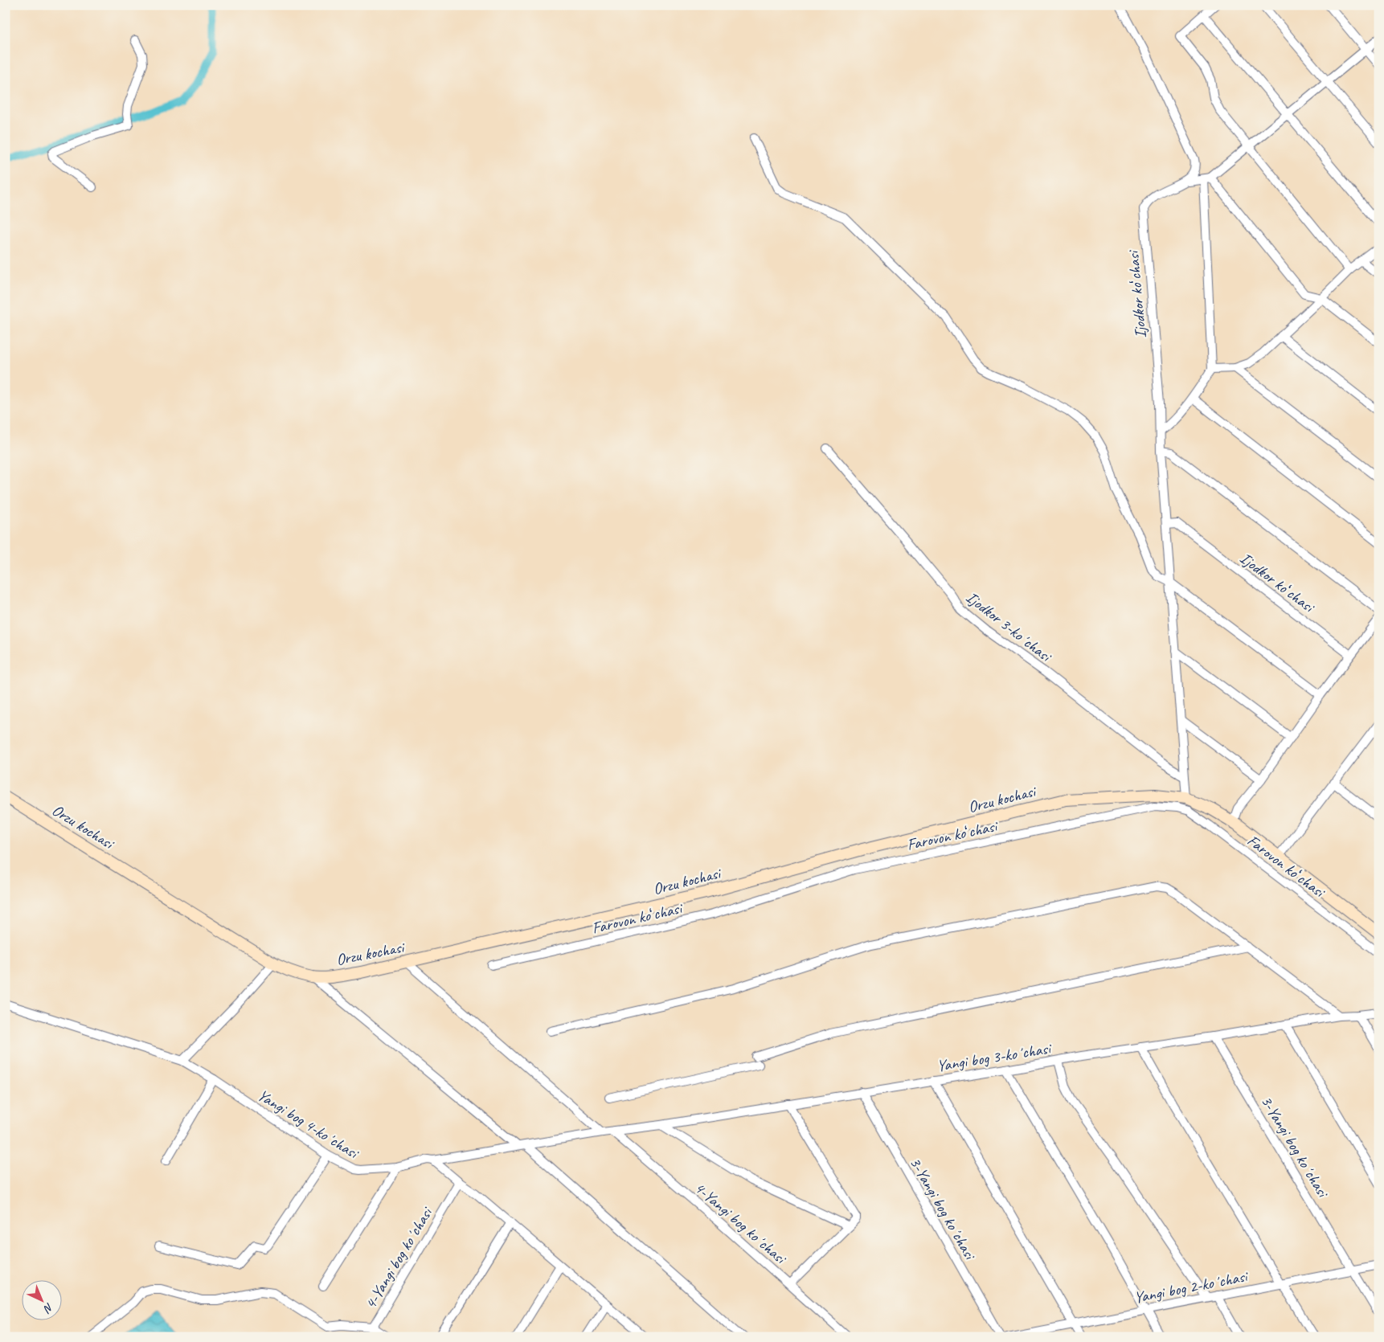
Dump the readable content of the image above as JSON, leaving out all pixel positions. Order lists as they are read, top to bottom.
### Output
{
  "streets": {
    "main road": ["Orzu kochasi"],
    "street": [
      "Ijodkor koʻchasi",
      "Ijodkor 3-koʼchasi",
      "Farovon koʻchasi",
      "Yangi bog 3-koʼchasi",
      "Yangi bog 4-koʼchasi",
      "3-Yangi bog koʼchasi",
      "4-Yangi bog koʼchasi",
      "Yangi bog 2-koʼchasi"
    ]
  },
  "crossings": [
    ["Ijodkor koʻchasi", "Ijodkor 3-koʼchasi"],
    ["Ijodkor koʻchasi", "Orzu kochasi"],
    ["Yangi bog 3-koʼchasi", "Yangi bog 4-koʼchasi"],
    ["Yangi bog 3-koʼchasi", "3-Yangi bog koʼchasi"],
    ["Yangi bog 3-koʼchasi", "4-Yangi bog koʼchasi"],
    ["Yangi bog 4-koʼchasi", "4-Yangi bog koʼchasi"],
    ["3-Yangi bog koʼchasi", "Yangi bog 2-koʼchasi"]
  ],
  "north": "bottom right"
}
